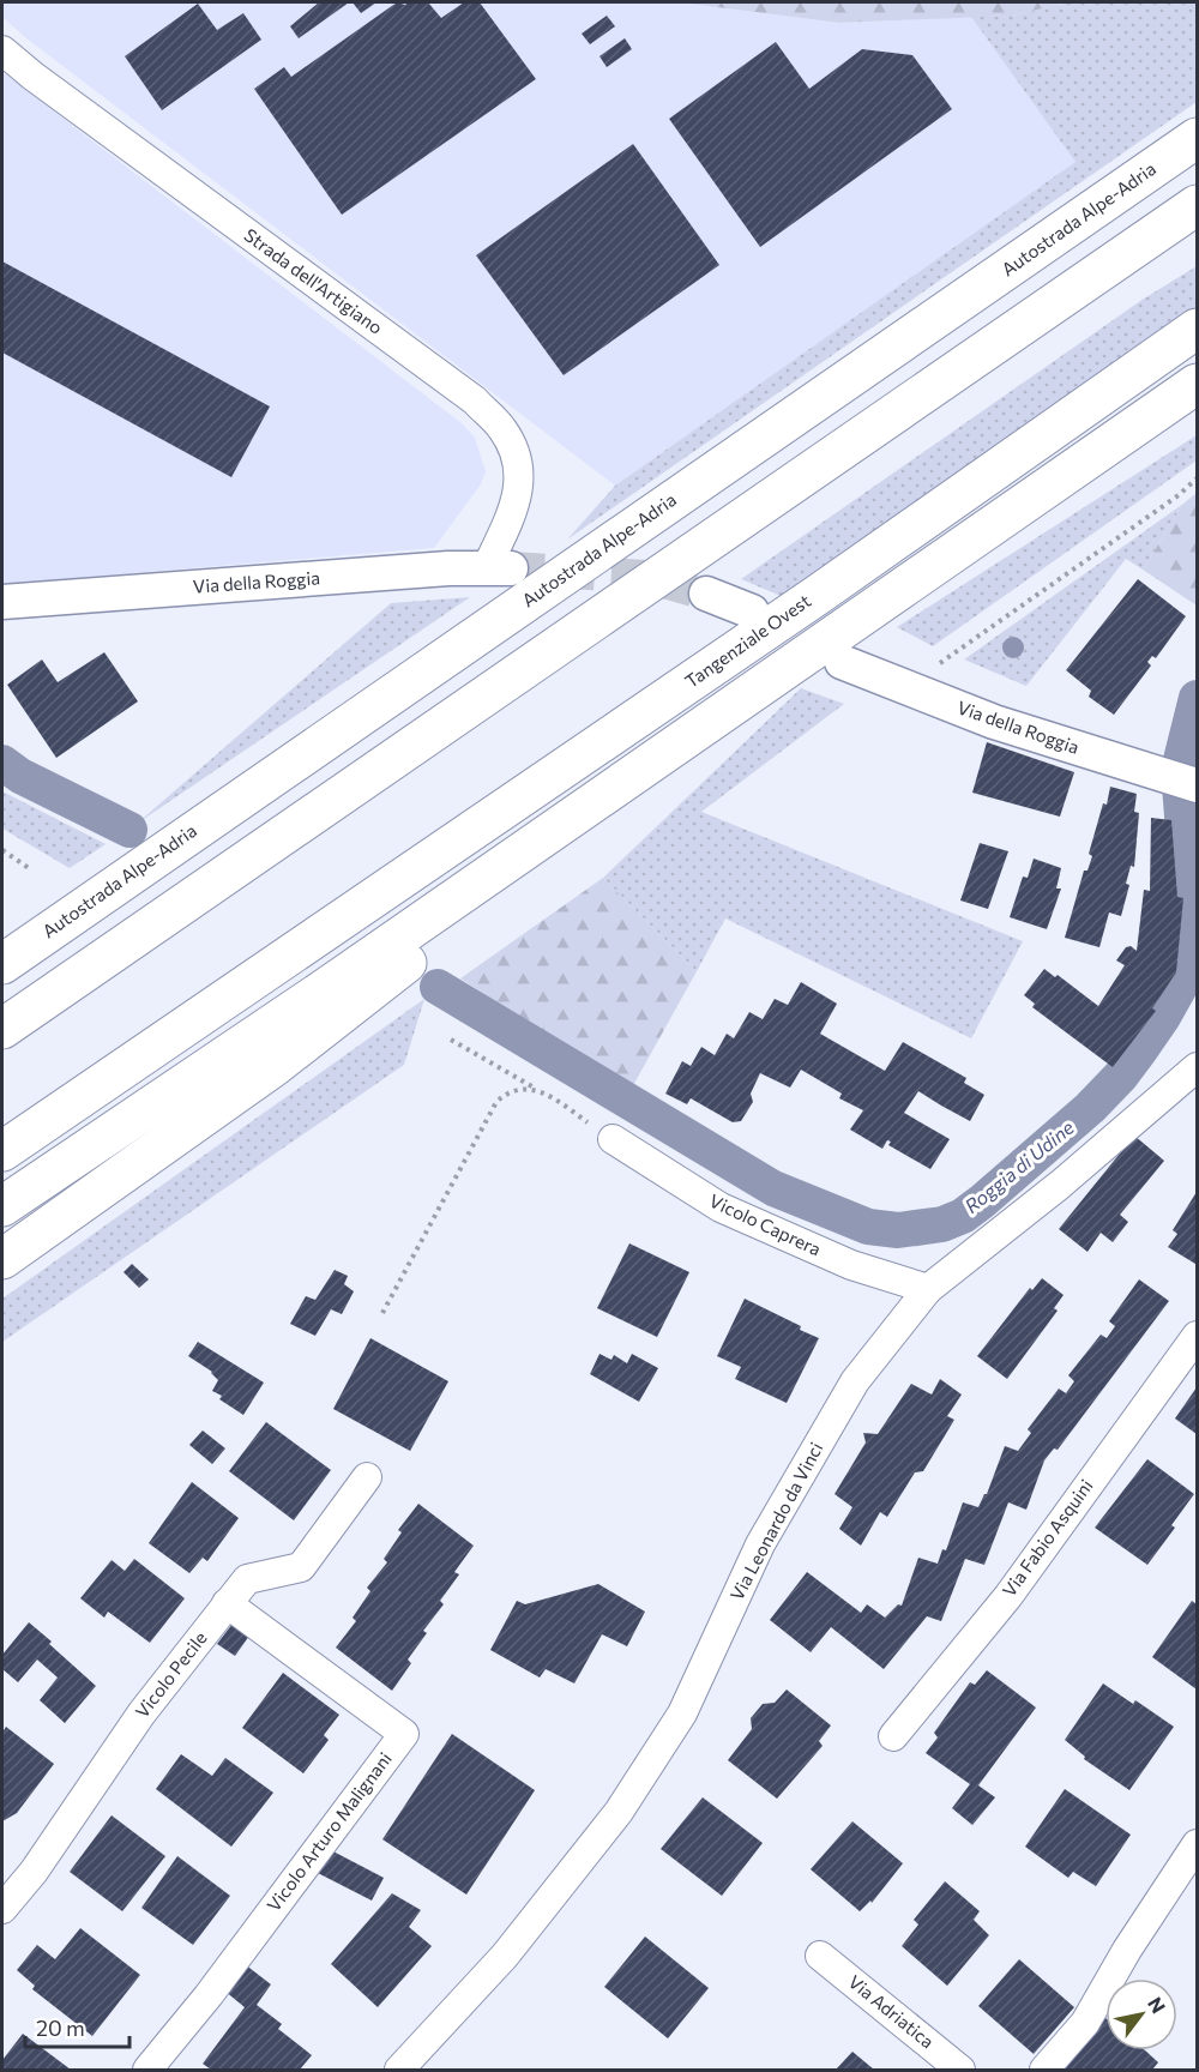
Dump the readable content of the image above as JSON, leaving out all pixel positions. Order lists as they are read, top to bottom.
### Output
{
  "streets": {
    "highway": ["Autostrada Alpe-Adria", "Tangenziale Ovest"],
    "street": [
      "Strada dell'Artigiano",
      "Via della Roggia",
      "Vicolo Caprera",
      "Via Leonardo da Vinci",
      "Via Fabio Asquini",
      "Vicolo Pecile",
      "Vicolo Arturo Malignani",
      "Via Adriatica"
    ]
  },
  "crossings": [
    ["Strada dell'Artigiano", "Via della Roggia"],
    ["Vicolo Caprera", "Via Leonardo da Vinci"],
    ["Vicolo Pecile", "Vicolo Arturo Malignani"]
  ],
  "water": ["Roggia di Udine"],
  "scale_bar": "20 m",
  "north": "top right"
}
